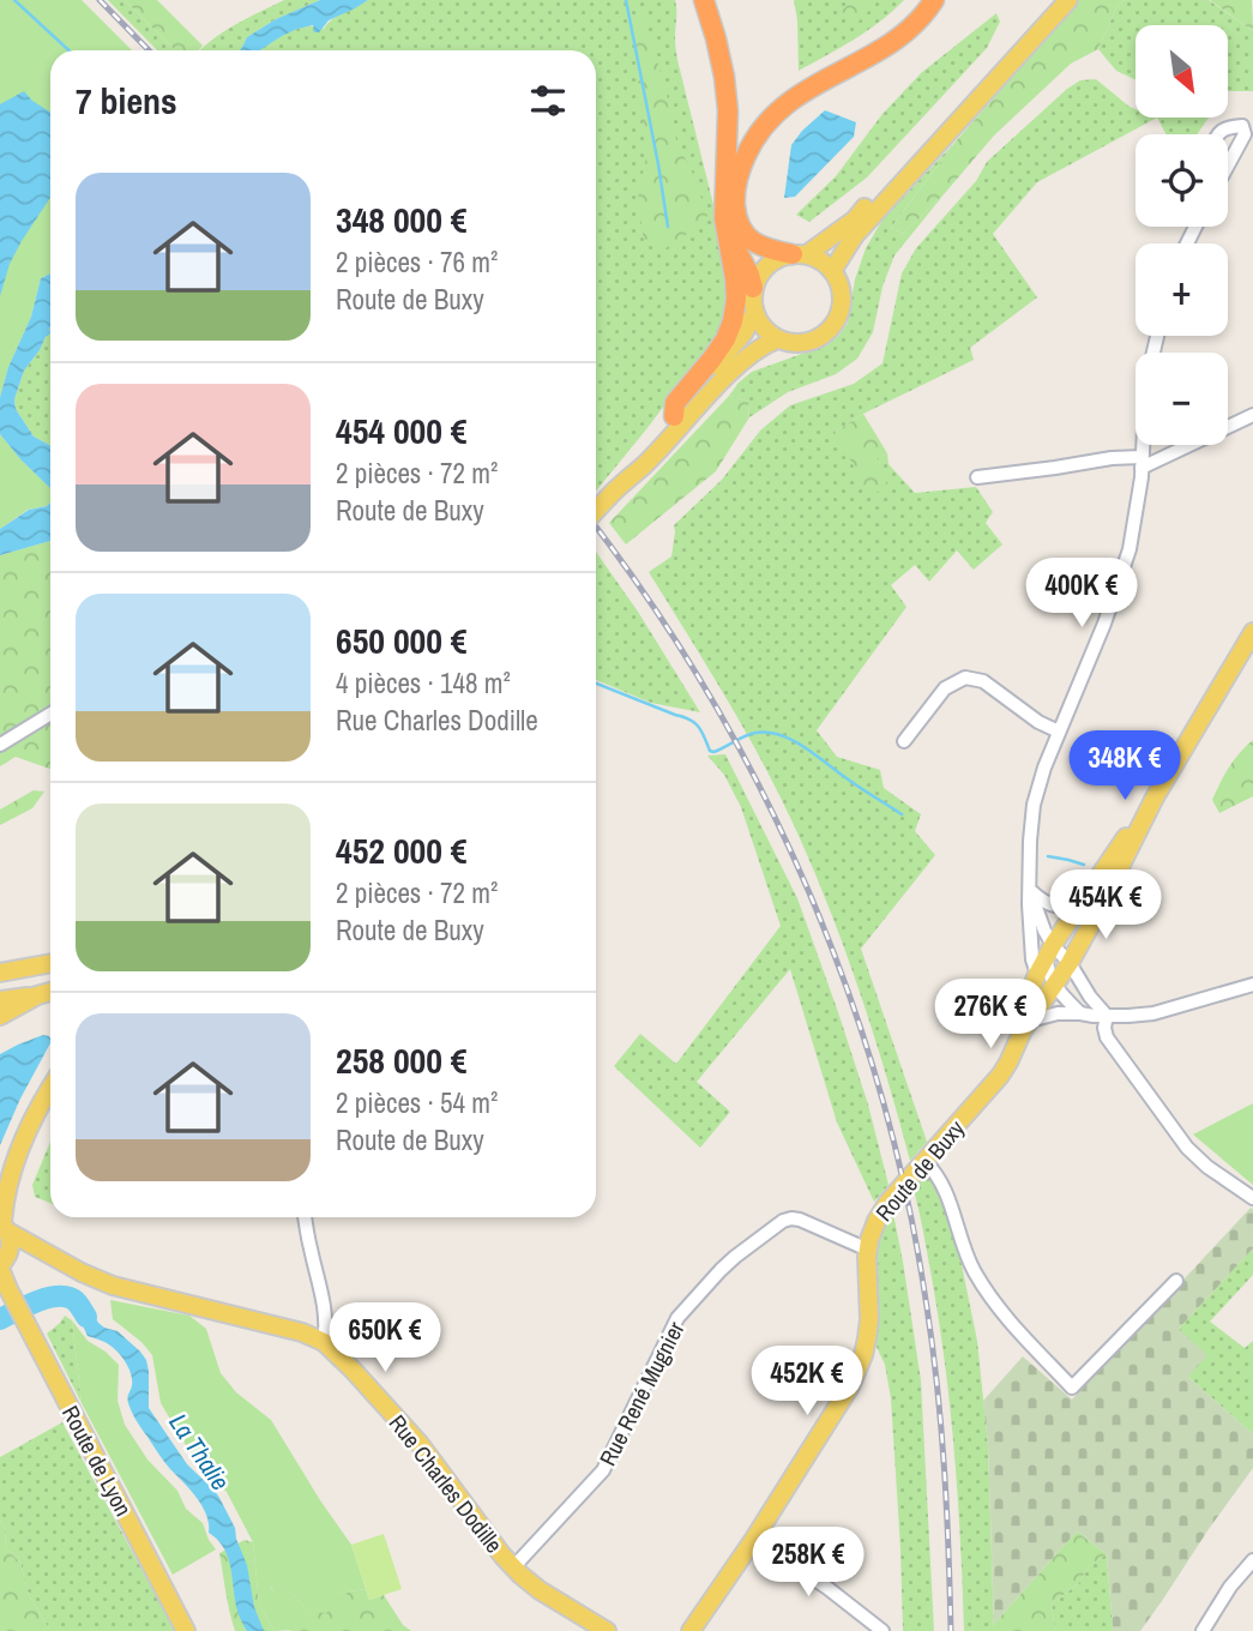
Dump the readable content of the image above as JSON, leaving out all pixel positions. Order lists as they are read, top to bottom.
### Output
{
  "streets": {
    "main road": ["Route de Buxy", "Route de Lyon", "Rue Charles Dodille"],
    "street": ["Rue René Mugnier"]
  },
  "crossings": [
    ["Route de Buxy", "Rue René Mugnier"],
    ["Rue René Mugnier", "Rue Charles Dodille"],
    ["Route de Lyon", "Rue Charles Dodille"]
  ],
  "water": ["La Thalie"],
  "north": "bottom right",
  "page": {
    "map_buttons": ["+", "−"],
    "heading": "7 biens",
    "list": [
      {
        "name": "348 000 €",
        "note": "2 pièces · 76 m² · Route de Buxy"
      },
      {
        "name": "454 000 €",
        "note": "2 pièces · 72 m² · Route de Buxy"
      },
      {
        "name": "650 000 €",
        "note": "4 pièces · 148 m² · Rue Charles Dodille"
      },
      {
        "name": "452 000 €",
        "note": "2 pièces · 72 m² · Route de Buxy"
      },
      {
        "name": "258 000 €",
        "note": "2 pièces · 54 m² · Route de Buxy"
      }
    ],
    "price": [
      "400K €",
      "348K €",
      "454K €",
      "276K €",
      "650K €",
      "452K €",
      "258K €"
    ]
  }
}
